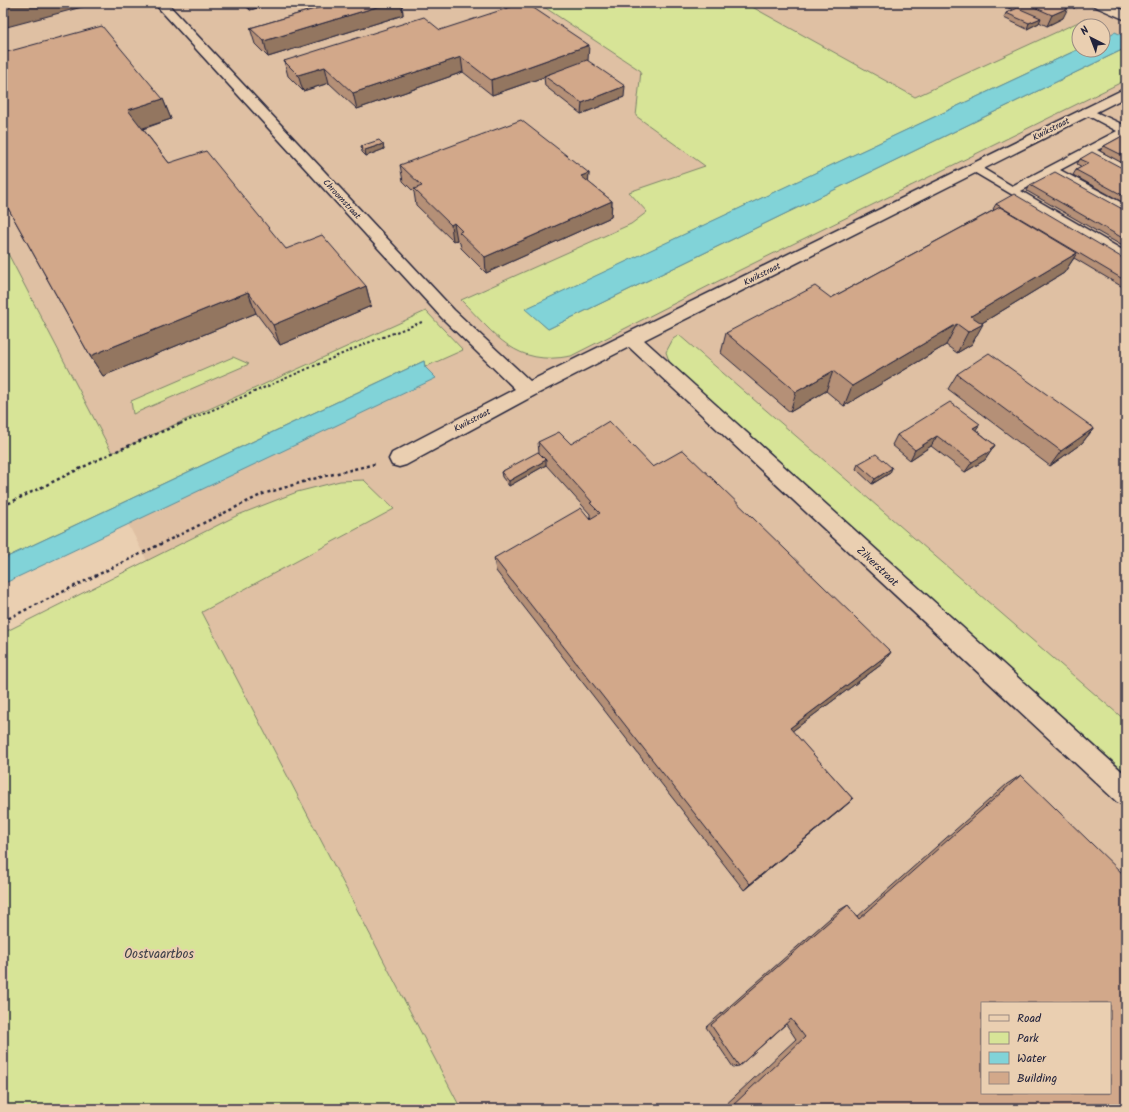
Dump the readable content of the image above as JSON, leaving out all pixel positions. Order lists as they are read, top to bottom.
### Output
{
  "streets": {
    "street": ["Kwikstraat", "Chroomstraat", "Zilverstraat"]
  },
  "crossings": [
    ["Kwikstraat", "Chroomstraat"],
    ["Kwikstraat", "Zilverstraat"]
  ],
  "parks": ["Oostvaartbos"],
  "legend": [
    "Road",
    "Park",
    "Water",
    "Building"
  ],
  "north": "top left"
}
